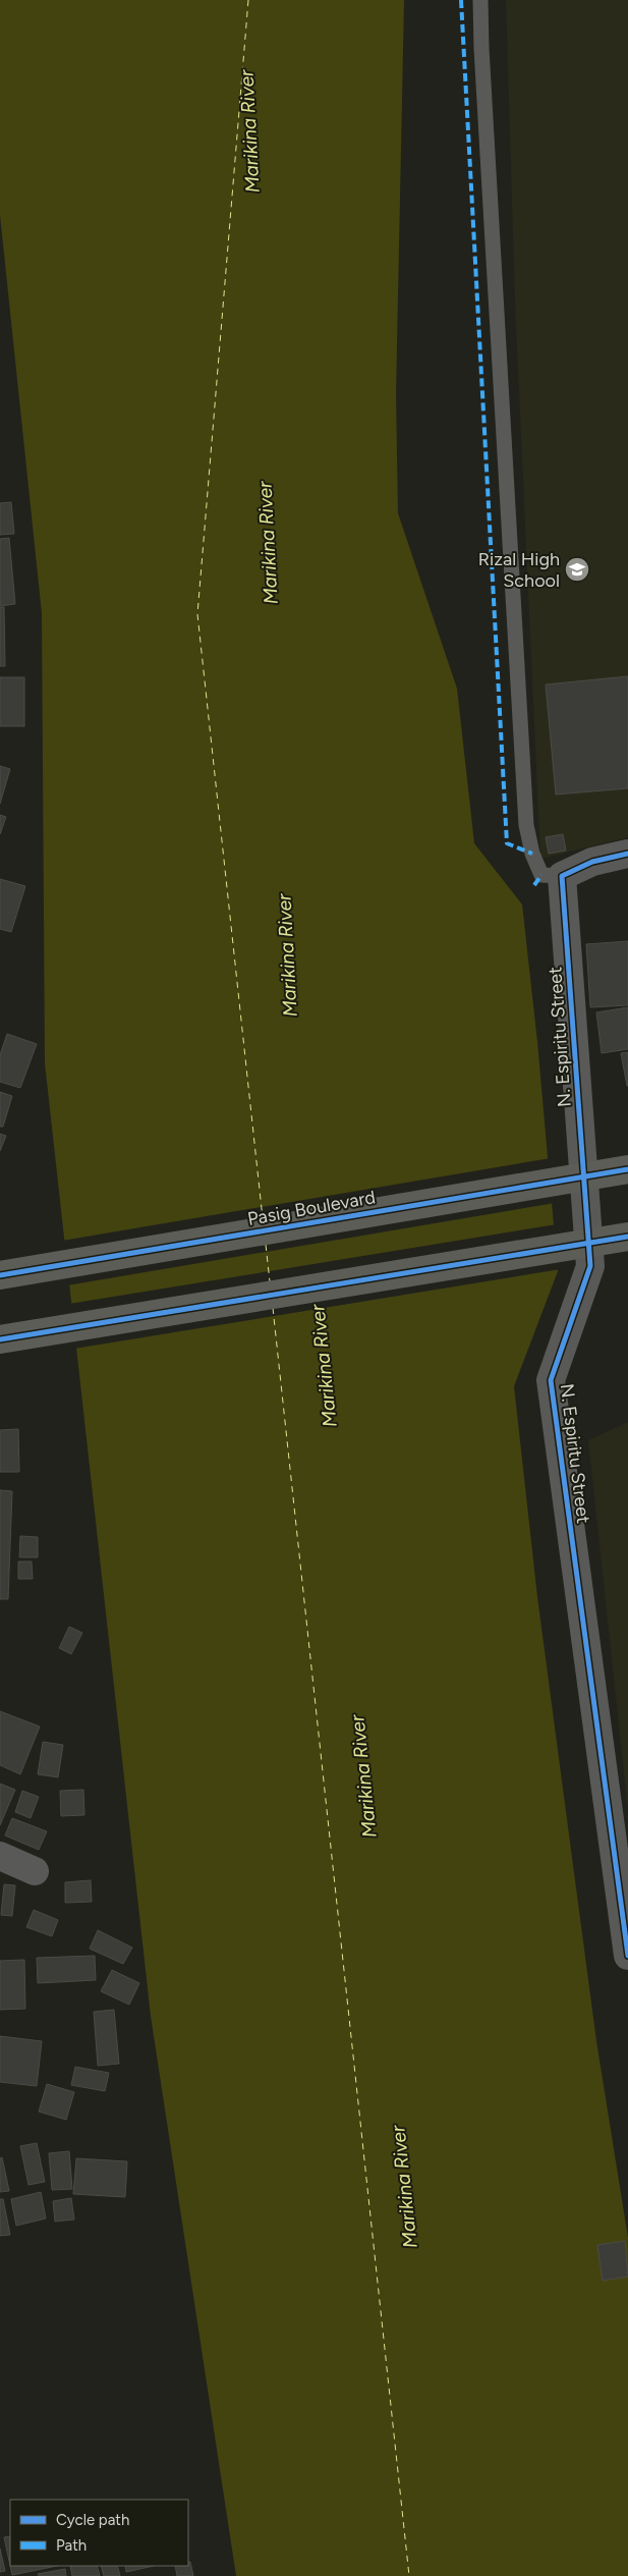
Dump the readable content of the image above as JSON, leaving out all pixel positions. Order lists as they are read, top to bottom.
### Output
{
  "streets": {
    "main road": ["Pasig Boulevard"],
    "street": ["N. Espiritu Street"]
  },
  "water": ["Marikina River"],
  "places": {
    "school or university": ["Rizal High School"]
  },
  "legend": ["Cycle path", "Path"]
}
